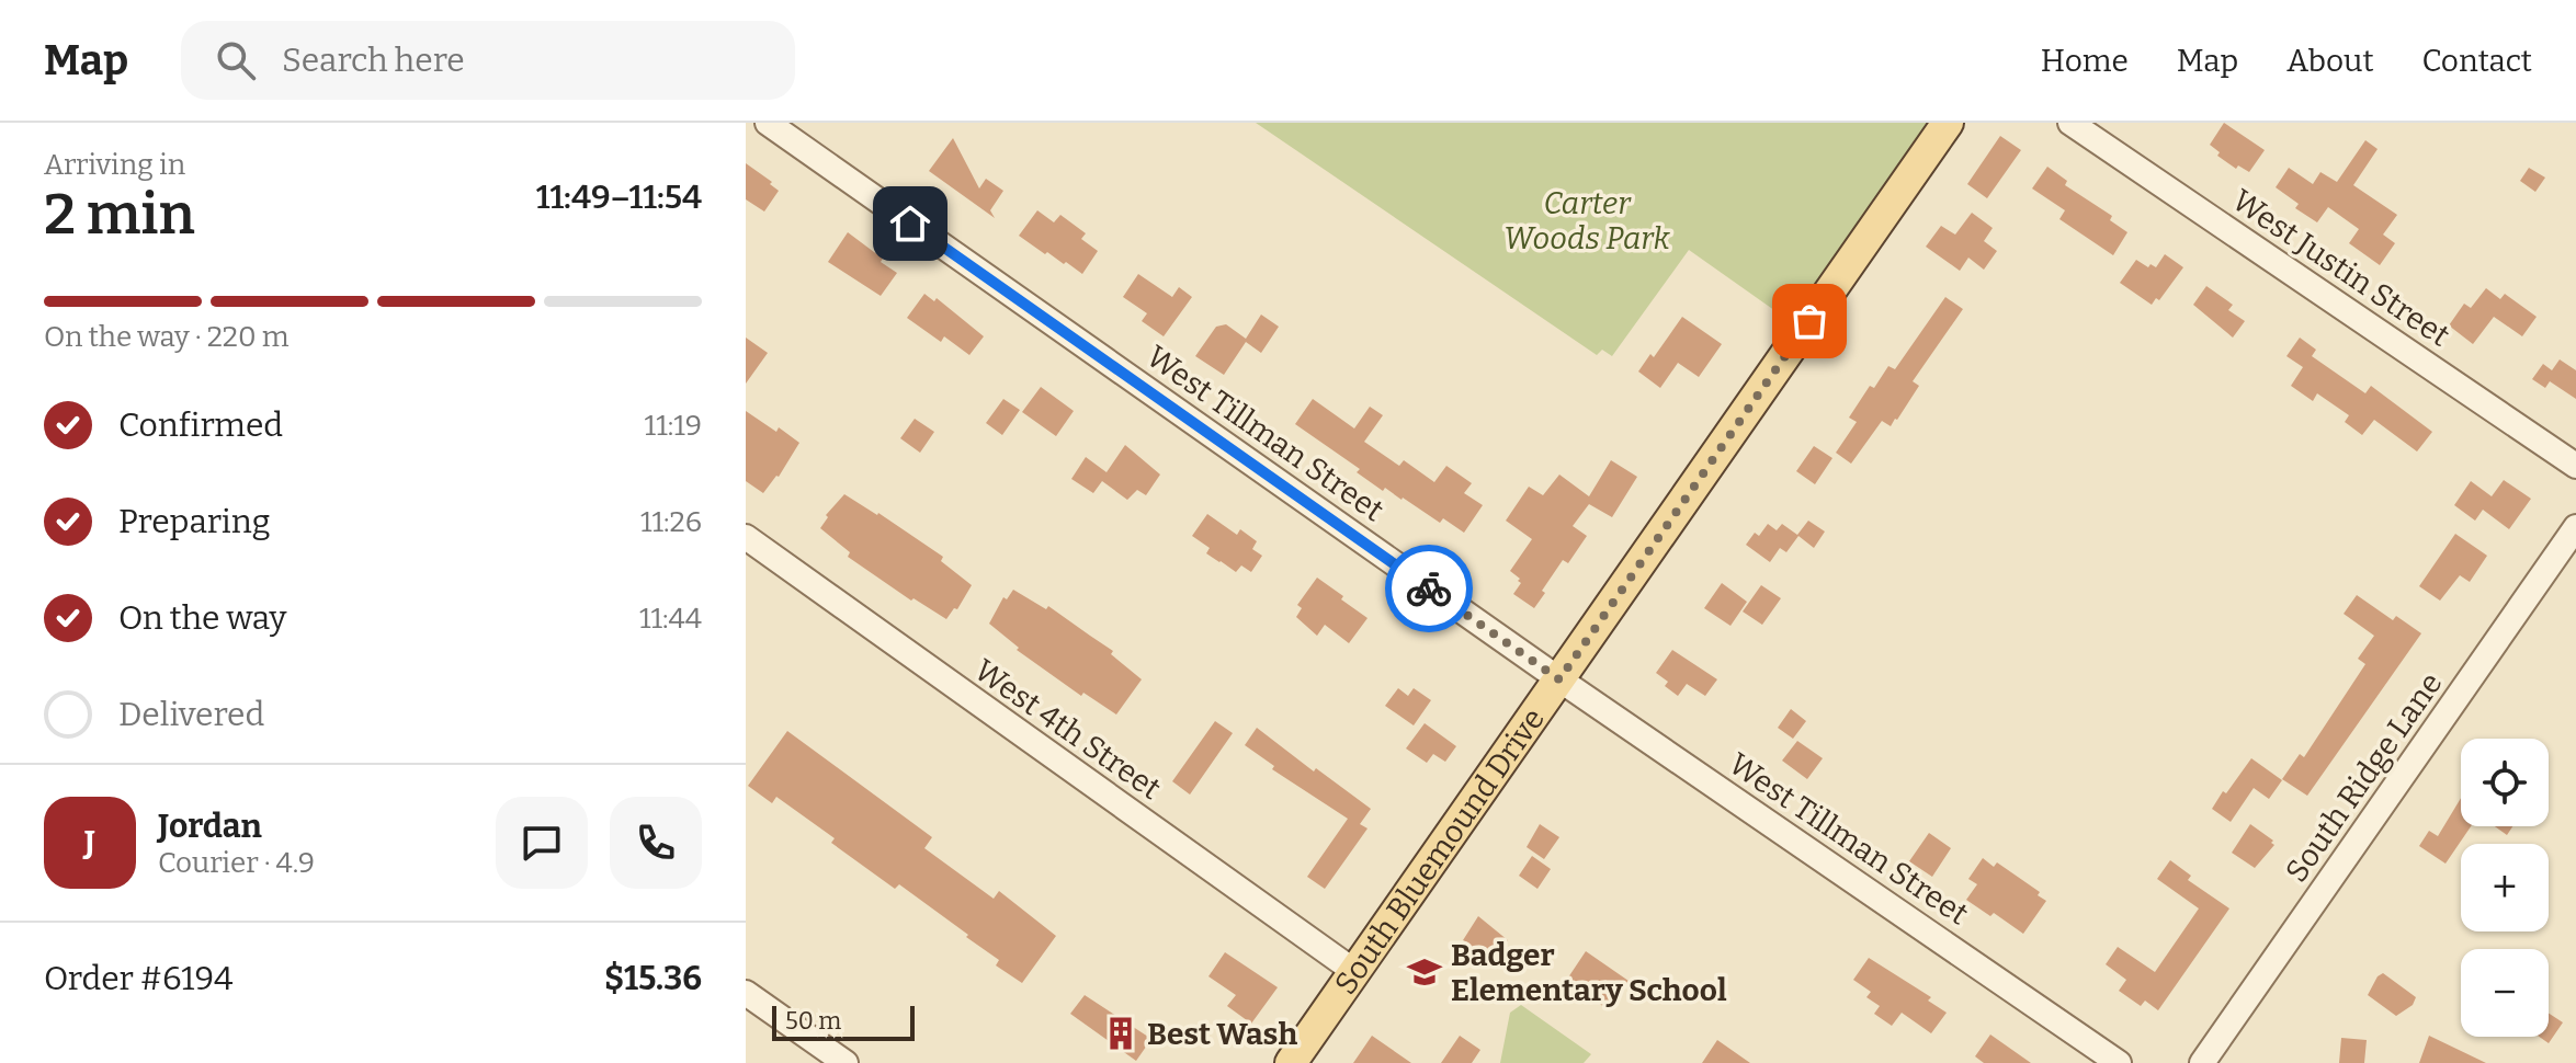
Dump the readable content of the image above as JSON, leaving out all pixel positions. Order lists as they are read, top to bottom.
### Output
{
  "streets": {
    "main road": ["South Bluemound Drive"],
    "street": [
      "West Justin Street",
      "West Tillman Street",
      "West 4th Street",
      "South Ridge Lane"
    ]
  },
  "crossings": [
    ["West Tillman Street", "South Bluemound Drive"],
    ["West 4th Street", "South Bluemound Drive"]
  ],
  "parks": ["Carter Woods Park"],
  "places": {
    "school or university": ["Badger Elementary School"],
    "building": ["Best Wash"]
  },
  "scale_bar": "50 m",
  "page": {
    "header": "Map",
    "search": "Search here",
    "nav": [
      "Home",
      "Map",
      "About",
      "Contact"
    ],
    "heading": ["2 min", "Arriving in", "11:49–11:54"],
    "panel": [
      "Jordan",
      "Courier · 4.9",
      "Order #6194",
      "$15.36"
    ],
    "bar": "On the way · 220 m",
    "list": [
      ["Confirmed", "11:19"],
      ["Preparing", "11:26"],
      ["On the way", "11:44"],
      "Delivered"
    ],
    "map_buttons": ["+", "−"],
    "round": "J",
    "scale": "50 m"
  }
}
